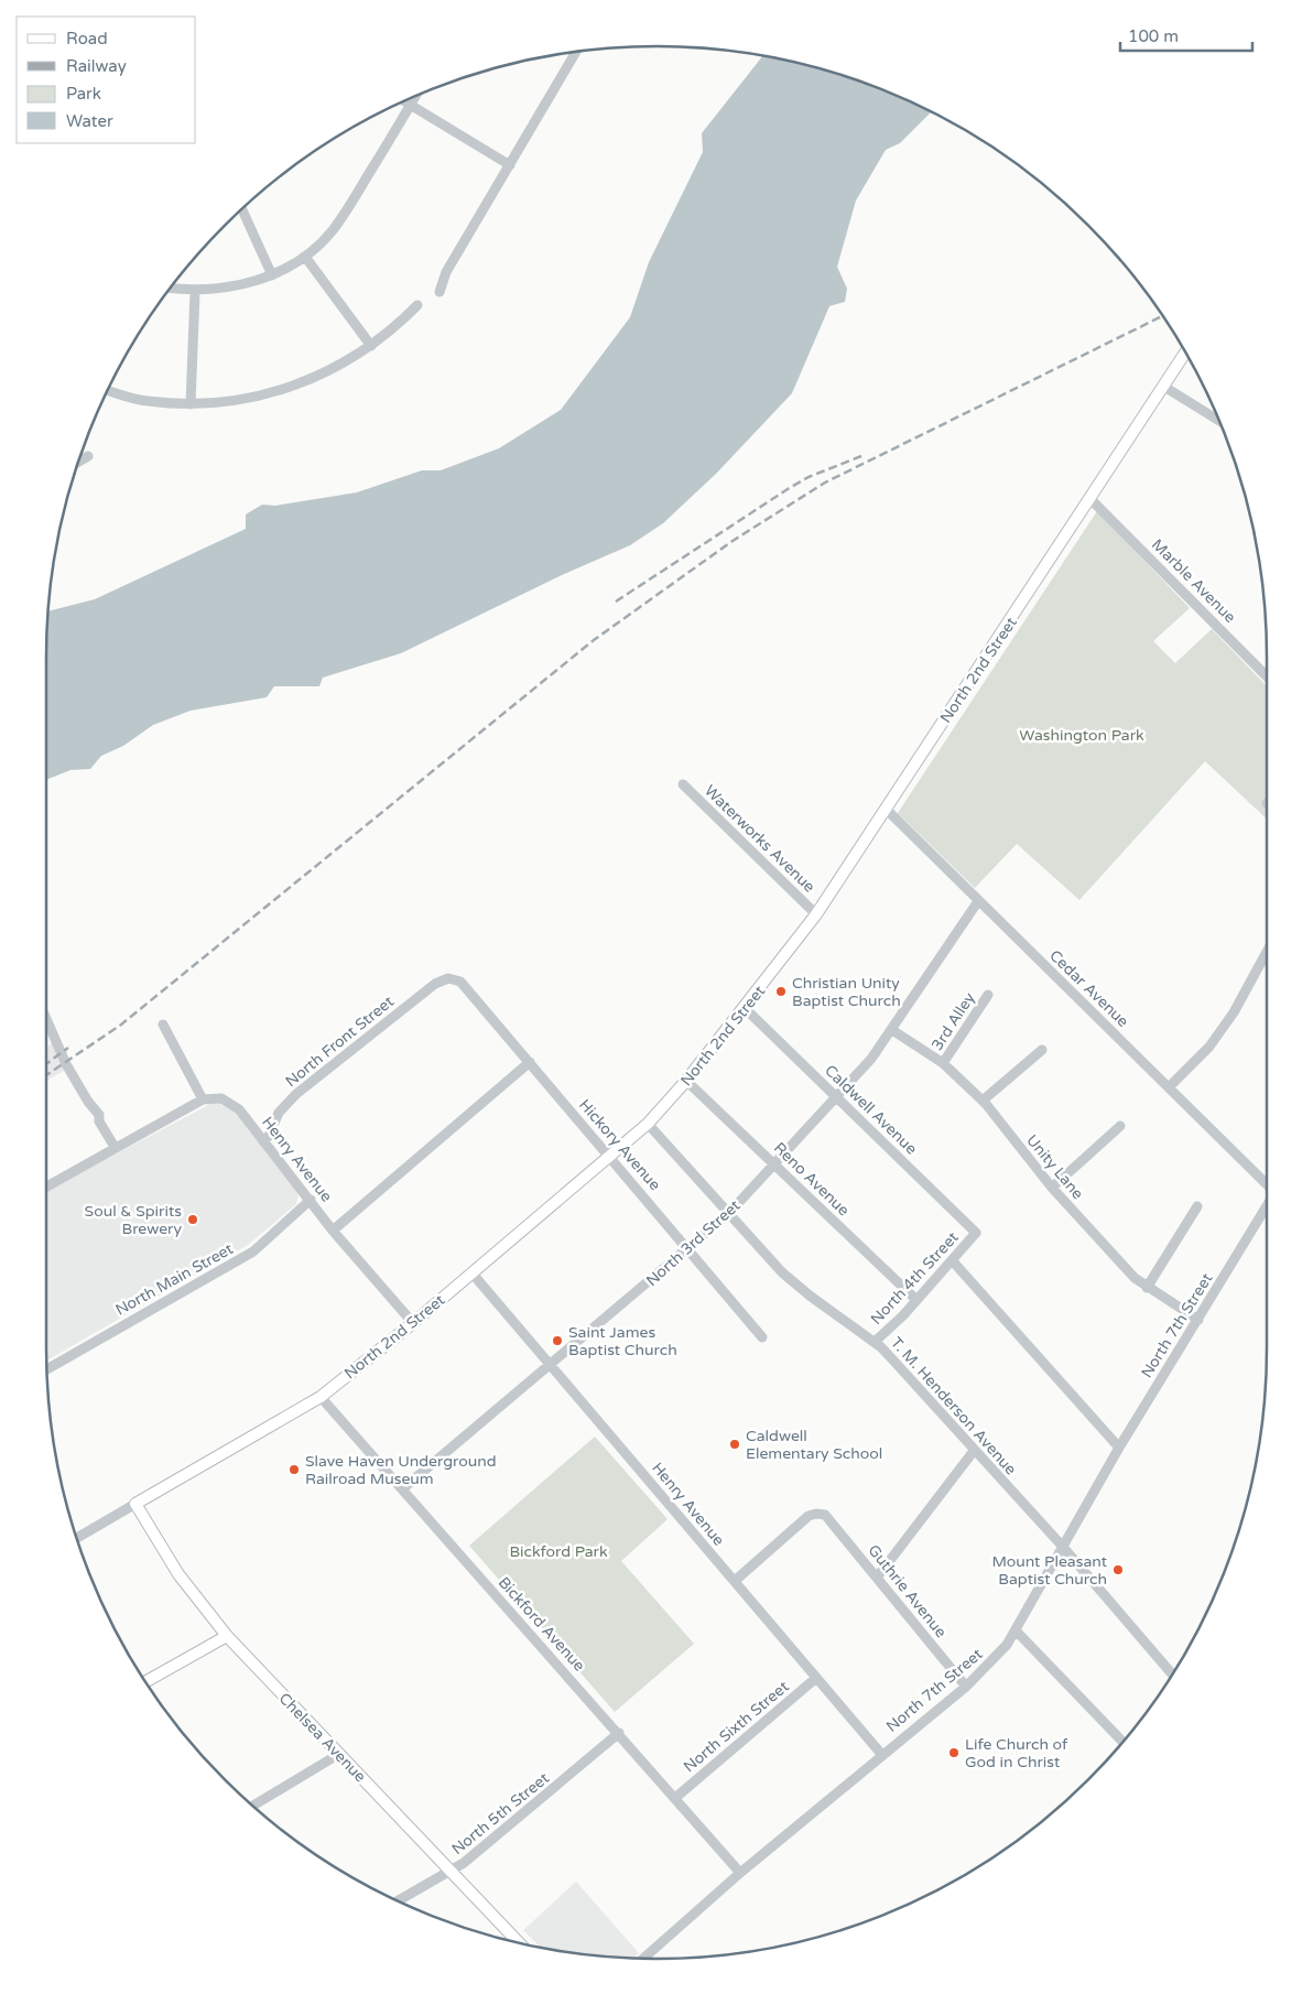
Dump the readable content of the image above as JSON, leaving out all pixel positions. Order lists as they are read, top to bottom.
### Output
{
  "streets": {
    "main road": ["North 2nd Street", "Chelsea Avenue"],
    "street": [
      "Marble Avenue",
      "Waterworks Avenue",
      "Cedar Avenue",
      "3rd Alley",
      "North Front Street",
      "Caldwell Avenue",
      "Hickory Avenue",
      "Henry Avenue",
      "Unity Lane",
      "Reno Avenue",
      "North 3rd Street",
      "North 4th Street",
      "North Main Street",
      "North 7th Street",
      "T. M. Henderson Avenue",
      "Guthrie Avenue",
      "Bickford Avenue",
      "North Sixth Street",
      "North 5th Street"
    ]
  },
  "crossings": [
    ["Marble Avenue", "North 2nd Street"],
    ["North 2nd Street", "Waterworks Avenue"],
    ["North 2nd Street", "Cedar Avenue"],
    ["North 2nd Street", "Caldwell Avenue"],
    ["North 2nd Street", "Hickory Avenue"],
    ["North 2nd Street", "Henry Avenue"],
    ["North 2nd Street", "Reno Avenue"],
    ["North 2nd Street", "T. M. Henderson Avenue"],
    ["North 2nd Street", "Bickford Avenue"],
    ["North 2nd Street", "Chelsea Avenue"],
    ["Cedar Avenue", "North 3rd Street"],
    ["3rd Alley", "Unity Lane"],
    ["North Front Street", "Hickory Avenue"],
    ["North Front Street", "Henry Avenue"],
    ["Caldwell Avenue", "North 3rd Street"],
    ["Caldwell Avenue", "North 4th Street"],
    ["Hickory Avenue", "North 3rd Street"],
    ["Henry Avenue", "North 3rd Street"],
    ["Henry Avenue", "North Main Street"],
    ["Henry Avenue", "North 7th Street"],
    ["Henry Avenue", "Guthrie Avenue"],
    ["Henry Avenue", "North Sixth Street"],
    ["Unity Lane", "North 3rd Street"],
    ["Unity Lane", "North 7th Street"],
    ["Reno Avenue", "North 3rd Street"],
    ["Reno Avenue", "North 4th Street"],
    ["North 3rd Street", "T. M. Henderson Avenue"],
    ["North 3rd Street", "Bickford Avenue"],
    ["North 4th Street", "T. M. Henderson Avenue"],
    ["North 7th Street", "T. M. Henderson Avenue"],
    ["North 7th Street", "Guthrie Avenue"],
    ["North 7th Street", "Bickford Avenue"],
    ["Bickford Avenue", "North Sixth Street"],
    ["Bickford Avenue", "North 5th Street"],
    ["Chelsea Avenue", "North 5th Street"]
  ],
  "parks": ["Washington Park", "Bickford Park"],
  "places": [
    "Christian Unity Baptist Church",
    "Soul & Spirits Brewery",
    "Saint James Baptist Church",
    "Caldwell Elementary School",
    "Slave Haven Underground Railroad Museum",
    "Mount Pleasant Baptist Church",
    "Life Church of God in Christ"
  ],
  "legend": [
    "Road",
    "Railway",
    "Park",
    "Water"
  ],
  "scale_bar": "100 m"
}
